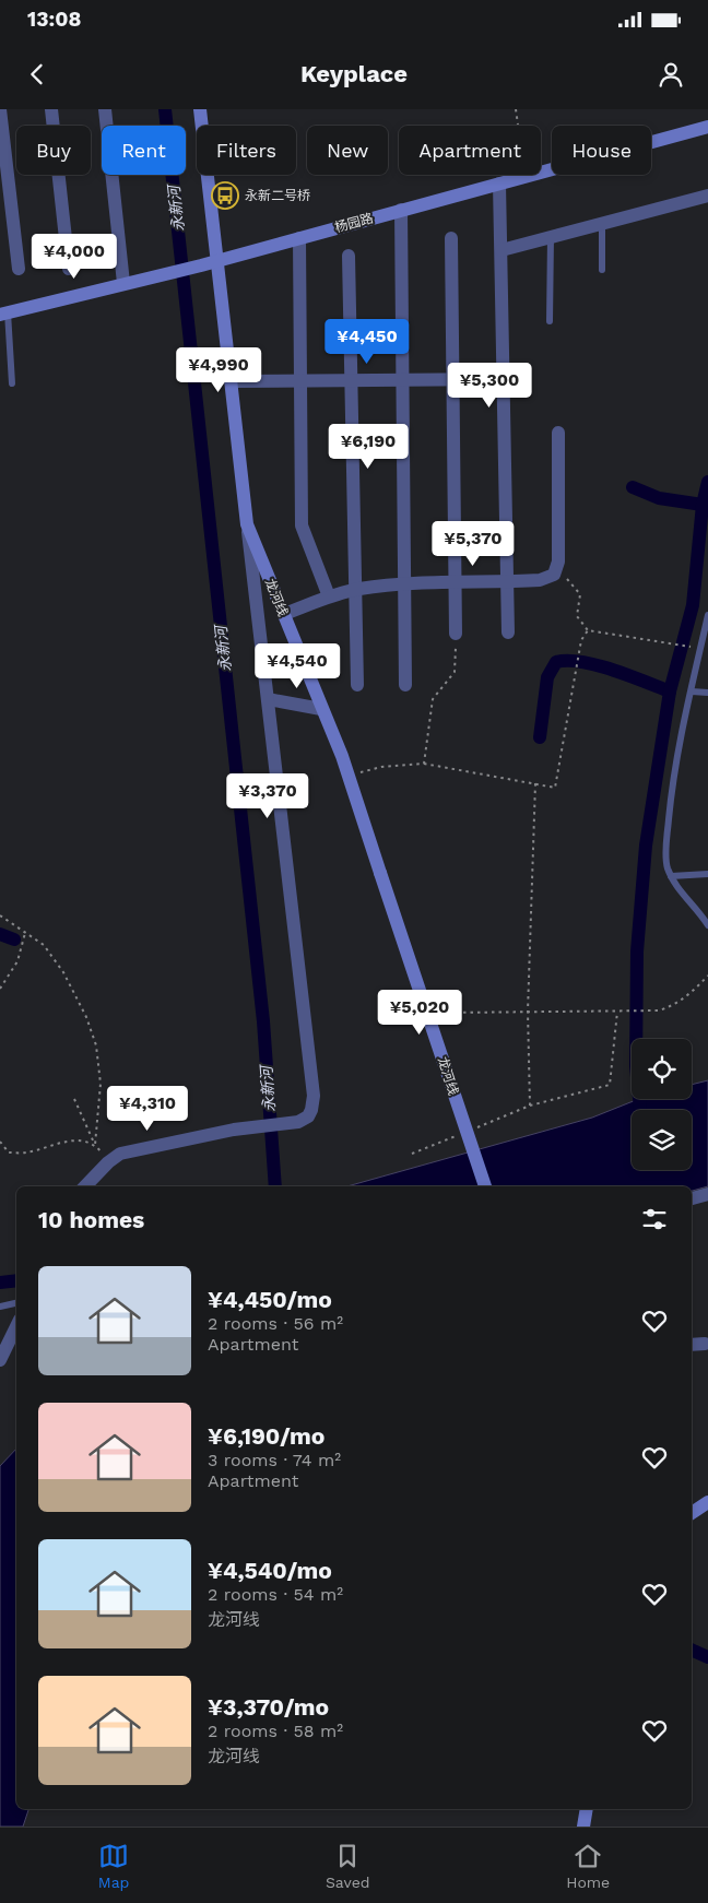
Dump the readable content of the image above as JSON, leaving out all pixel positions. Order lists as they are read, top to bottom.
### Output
{
  "streets": {
    "street": ["杨园路", "龙河线"]
  },
  "crossings": [
    ["杨园路", "龙河线"]
  ],
  "water": ["永新河"],
  "places": {
    "bus stop": ["永新二号桥"]
  },
  "page": {
    "status": "13:08",
    "header": "Keyplace",
    "chip": [
      "Buy",
      "Rent",
      "Filters",
      "New",
      "Apartment",
      "House"
    ],
    "price": [
      "¥4,000",
      "¥4,450",
      "¥4,990",
      "¥5,300",
      "¥6,190",
      "¥5,370",
      "¥4,540",
      "¥3,370",
      "¥5,020",
      "¥4,310"
    ],
    "heading": "10 homes",
    "list": [
      {
        "name": "¥4,450/mo",
        "note": "2 rooms · 56 m² · Apartment"
      },
      {
        "name": "¥6,190/mo",
        "note": "3 rooms · 74 m² · Apartment"
      },
      {
        "name": "¥4,540/mo",
        "note": "2 rooms · 54 m² · 龙河线"
      },
      {
        "name": "¥3,370/mo",
        "note": "2 rooms · 58 m² · 龙河线"
      }
    ],
    "tabs": ["Map", "Saved", "Home"]
  }
}
